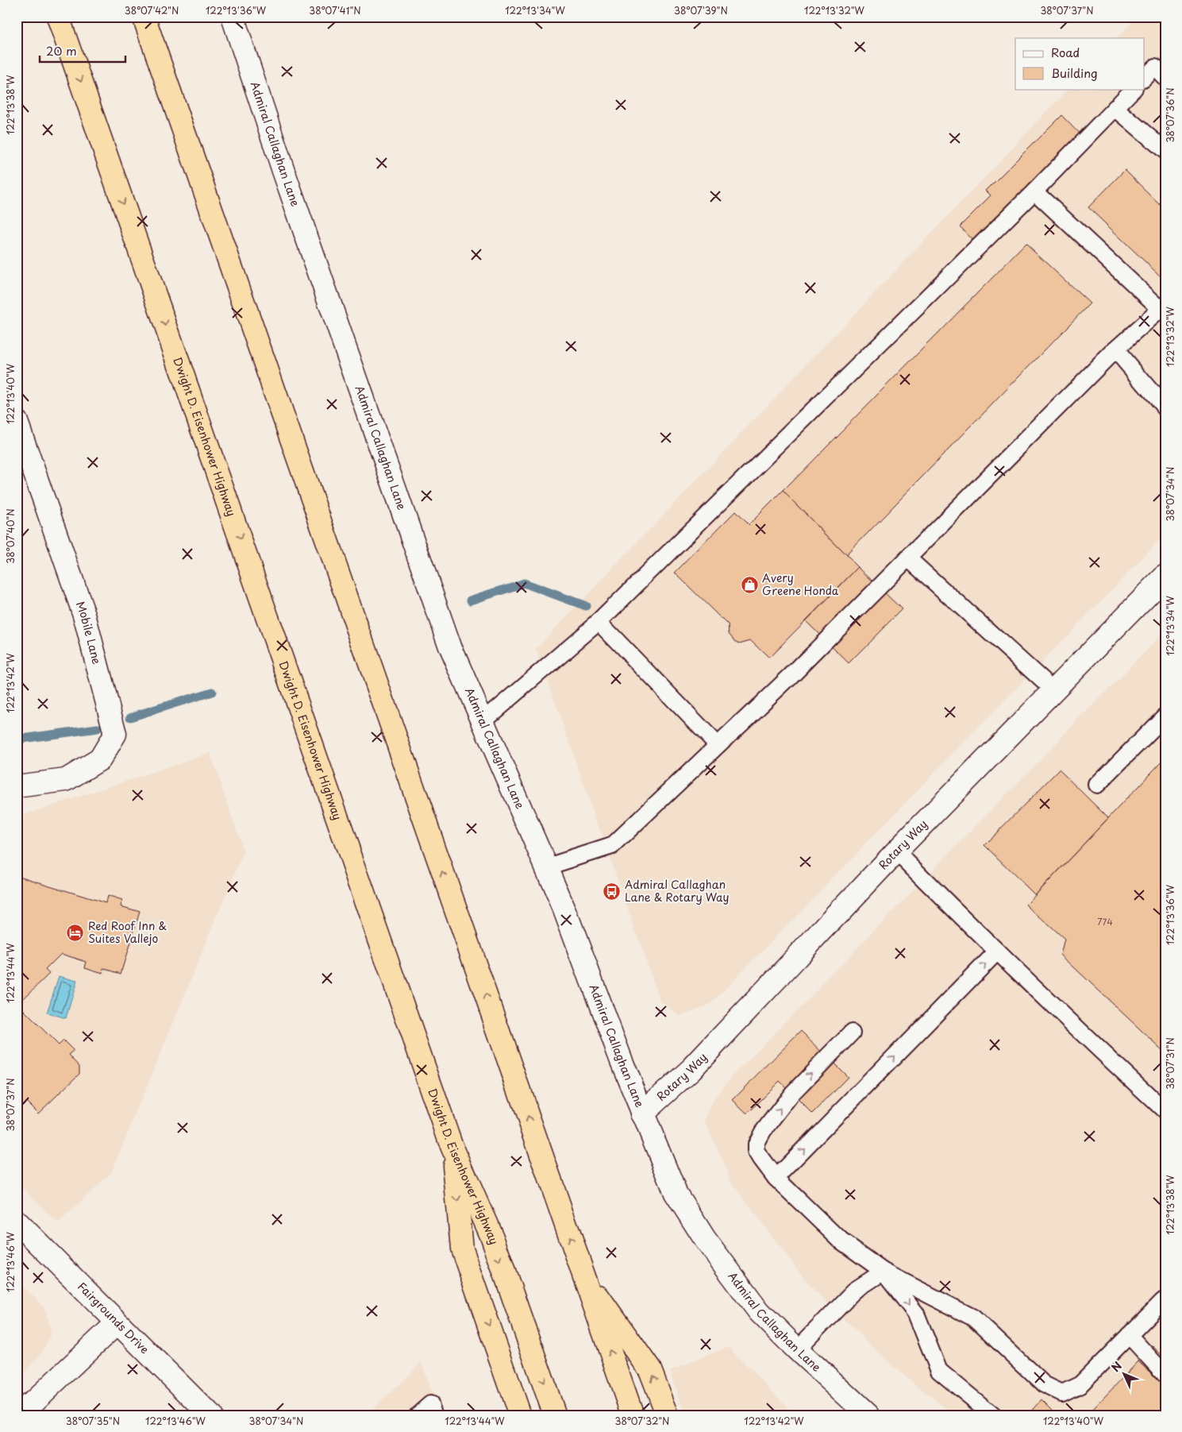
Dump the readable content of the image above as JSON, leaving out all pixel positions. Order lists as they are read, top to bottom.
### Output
{
  "streets": {
    "highway": ["Dwight D. Eisenhower Highway"],
    "main road": [
      "Admiral Callaghan Lane",
      "Mobile Lane",
      "Rotary Way",
      "Fairgrounds Drive"
    ]
  },
  "crossings": [
    ["Admiral Callaghan Lane", "Rotary Way"]
  ],
  "places": {
    "shop": ["Avery Greene Honda"],
    "bus stop": ["Admiral Callaghan Lane & Rotary Way"],
    "hotel": ["Red Roof Inn & Suites Vallejo"]
  },
  "house_numbers": ["774"],
  "legend": ["Road", "Building"],
  "scale_bar": "20 m",
  "north": "top left",
  "coordinates": [
    "38°07'42\"N",
    "122°13'36\"W",
    "38°07'41\"N",
    "122°13'34\"W",
    "38°07'39\"N",
    "122°13'32\"W",
    "38°07'37\"N",
    "122°13'38\"W",
    "38°07'36\"N",
    "122°13'40\"W",
    "38°07'34\"N",
    "38°07'40\"N",
    "122°13'42\"W",
    "122°13'44\"W",
    "38°07'31\"N",
    "122°13'46\"W",
    "38°07'35\"N",
    "38°07'32\"N"
  ]
}
